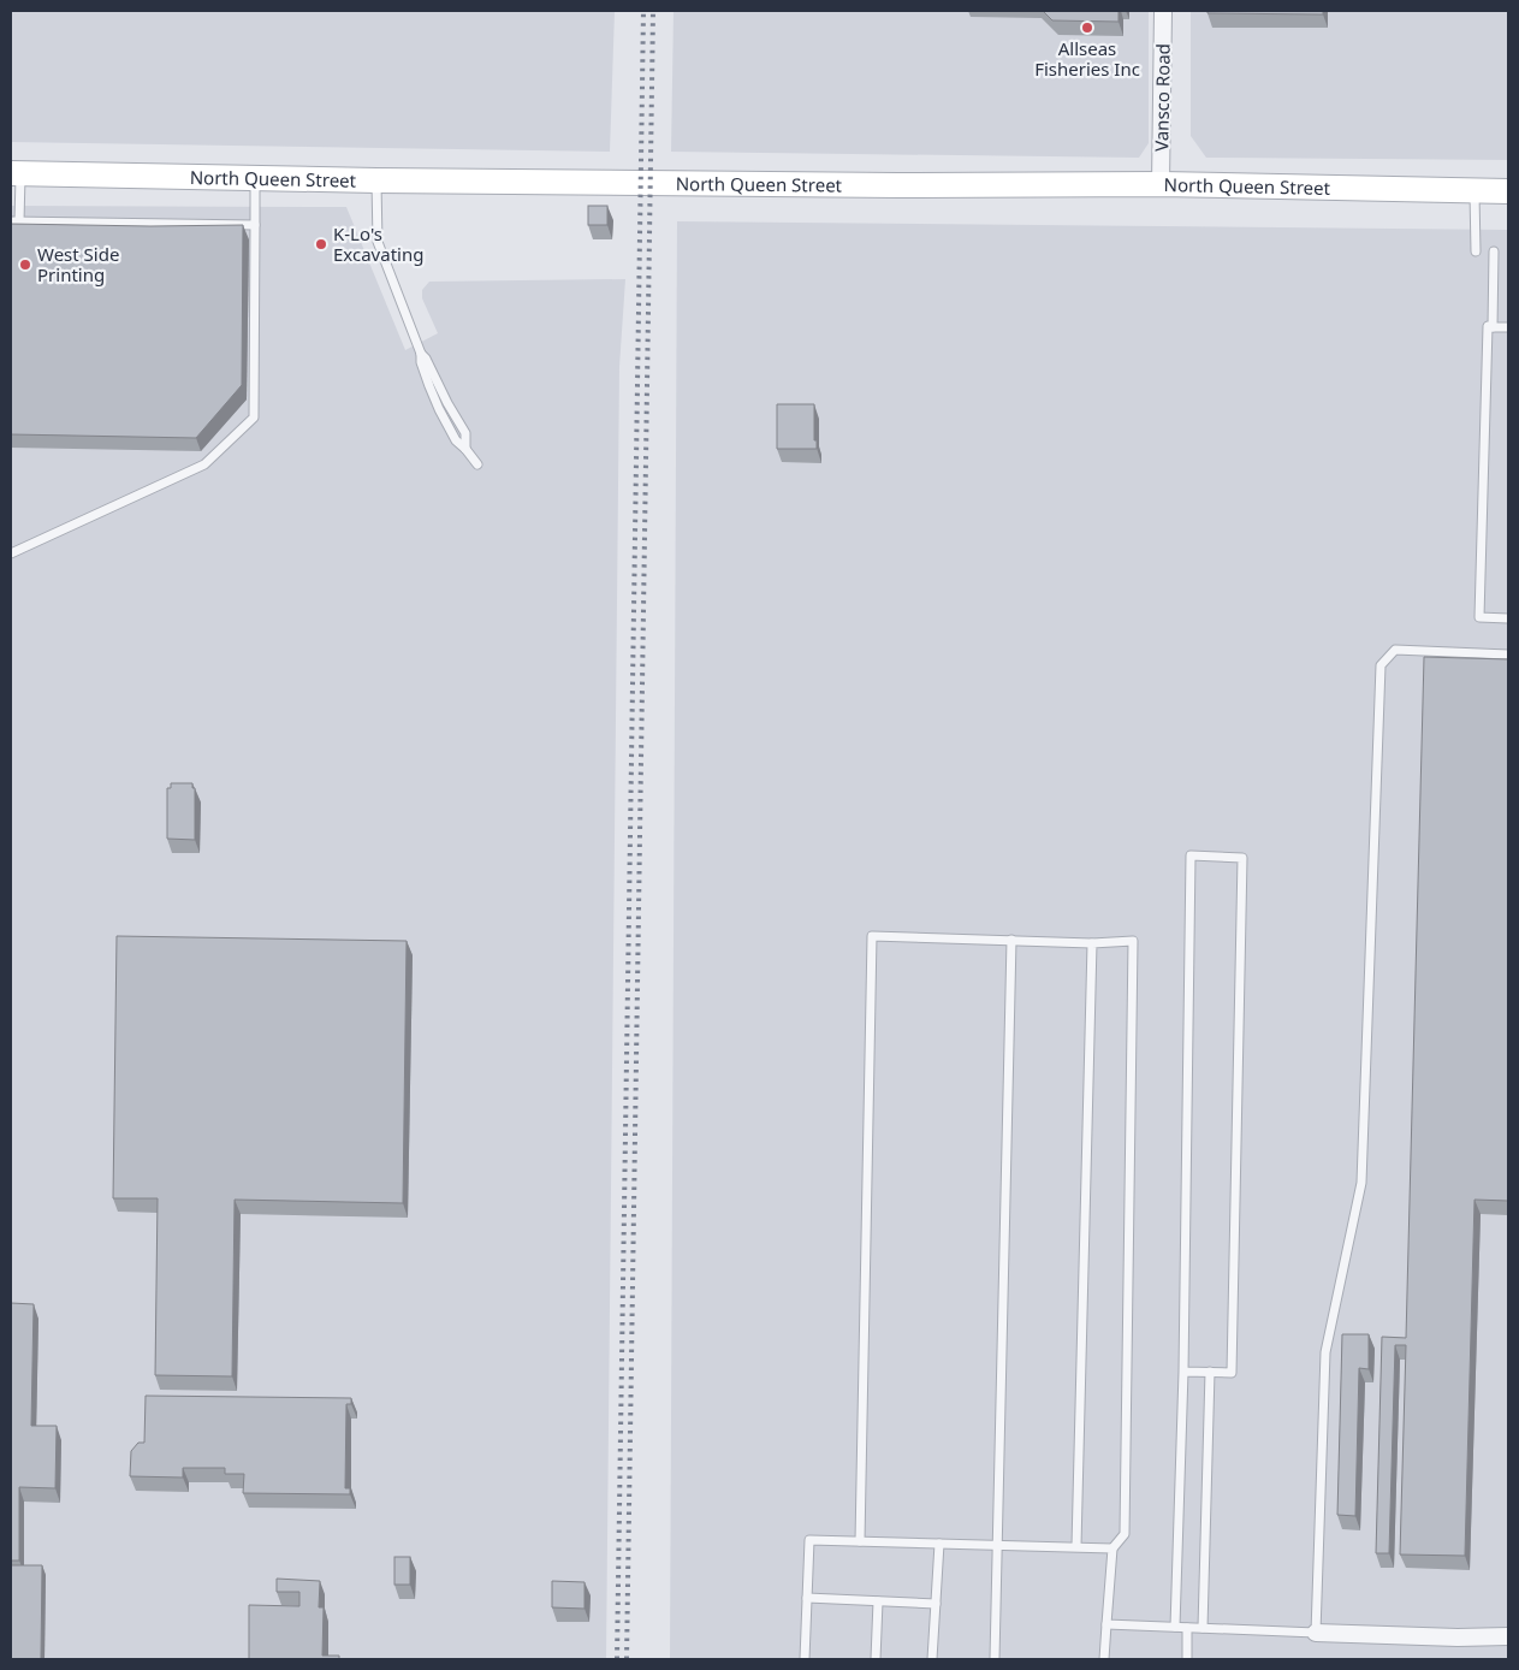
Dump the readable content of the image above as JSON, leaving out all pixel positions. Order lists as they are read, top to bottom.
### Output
{
  "streets": {
    "main road": ["North Queen Street"],
    "street": ["Vansco Road"]
  },
  "crossings": [
    ["Vansco Road", "North Queen Street"]
  ],
  "places": ["Allseas Fisheries Inc", "K-Lo's Excavating", "West Side Printing"]
}
